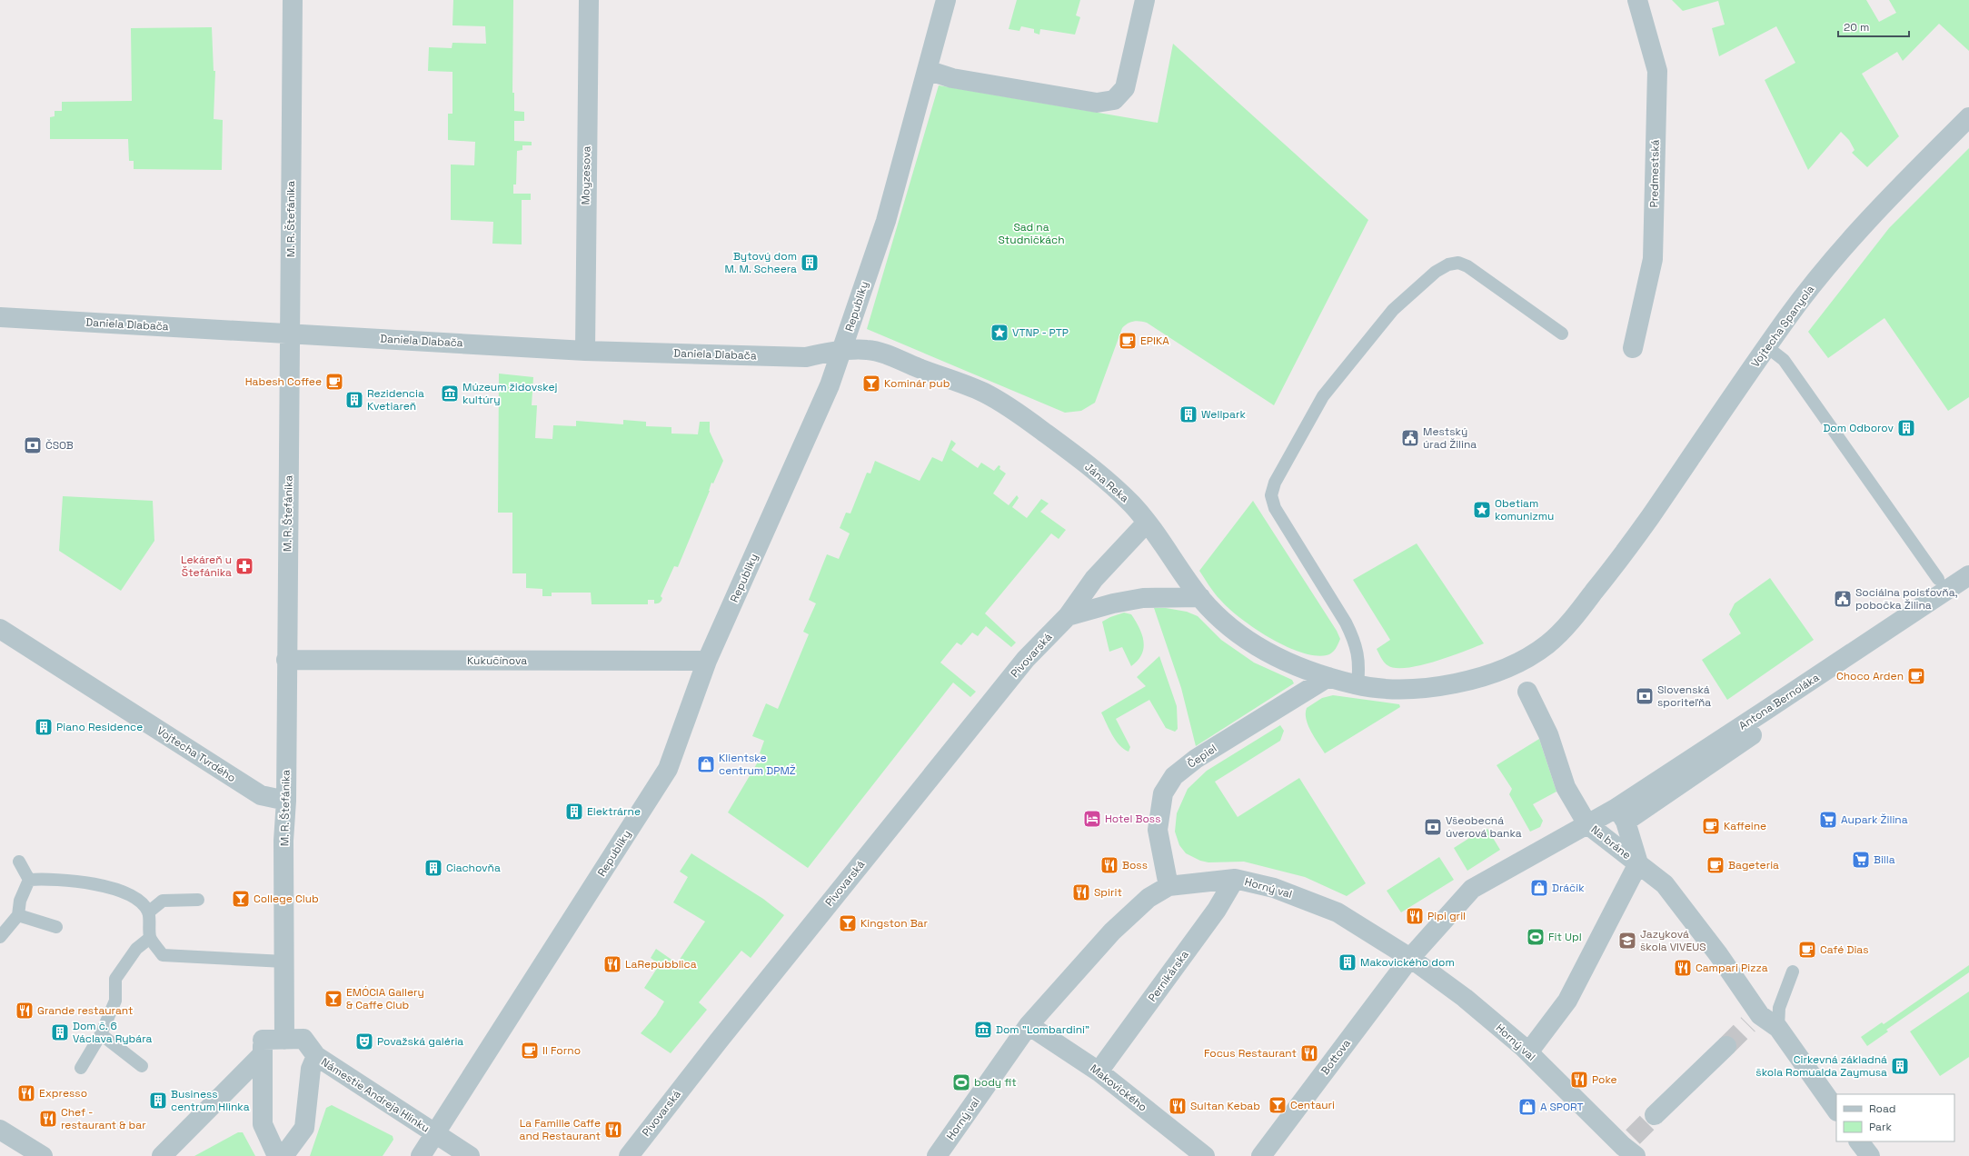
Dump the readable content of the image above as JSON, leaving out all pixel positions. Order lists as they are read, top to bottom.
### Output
{
  "streets": {
    "street": [
      "Predmestská",
      "Moyzesova",
      "M. R. Štefánika",
      "Republiky",
      "Daniela Dlabača",
      "Vojtecha Spanyola",
      "Jána Reka",
      "Pivovarská",
      "Kukučínova",
      "Antona Bernoláka",
      "Vojtecha Tvrdého",
      "Čepiel",
      "Na bráne",
      "Horný val",
      "Pernikárska",
      "Bottova",
      "Makovického",
      "Námestie Andreja Hlinku"
    ]
  },
  "crossings": [
    ["Moyzesova", "Daniela Dlabača"],
    ["M. R. Štefánika", "Daniela Dlabača"],
    ["M. R. Štefánika", "Kukučínova"],
    ["M. R. Štefánika", "Vojtecha Tvrdého"],
    ["M. R. Štefánika", "Námestie Andreja Hlinku"],
    ["Republiky", "Daniela Dlabača"],
    ["Republiky", "Jána Reka"],
    ["Republiky", "Kukučínova"],
    ["Republiky", "Námestie Andreja Hlinku"],
    ["Daniela Dlabača", "Jána Reka"],
    ["Vojtecha Spanyola", "Jána Reka"],
    ["Jána Reka", "Pivovarská"],
    ["Jána Reka", "Čepiel"],
    ["Antona Bernoláka", "Na bráne"],
    ["Čepiel", "Horný val"],
    ["Na bráne", "Horný val"],
    ["Na bráne", "Bottova"],
    ["Horný val", "Pernikárska"],
    ["Horný val", "Bottova"],
    ["Horný val", "Makovického"],
    ["Pernikárska", "Makovického"]
  ],
  "parks": ["Sad na Studničkách"],
  "places": {
    "building": [
      "Bytový dom M. M. Scheera",
      "Rezidencia Kvetiareň",
      "Wellpark",
      "Dom Odborov",
      "Piano Residence",
      "Elektrárne",
      "Ciachovňa",
      "Makovického dom",
      "Dom č. 6 Václava Rybára",
      "Cirkevná základná škola Romualda Zaymusa",
      "Business centrum Hlinka"
    ],
    "place": ["VTNP - PTP", "Obetiam komunizmu"],
    "cafe": [
      "EPIKA",
      "Habesh Coffee",
      "Choco Arden",
      "Kaffeine",
      "Bageteria",
      "Café Dias",
      "Il Forno"
    ],
    "bar": [
      "Kominár pub",
      "College Club",
      "Kingston Bar",
      "EMÓCIA Gallery & Caffe Club",
      "Centauri"
    ],
    "museum": ["Múzeum židovskej kultúry", "Dom \"Lombardini\""],
    "public building": ["Mestský úrad Žilina", "Sociálna poisťovňa, pobočka Žilina"],
    "bank": ["ČSOB", "Slovenská sporiteľňa", "Všeobecná úverová banka"],
    "pharmacy": ["Lekáreň u Štefánika"],
    "shop": ["Klientske centrum DPMŽ", "Dráčik", "A SPORT"],
    "hotel": ["Hotel Boss"],
    "supermarket": ["Aupark Žilina", "Billa"],
    "restaurant": [
      "Boss",
      "Spirit",
      "Pipi gril",
      "LaRepubblica",
      "Campari Pizza",
      "Grande restaurant",
      "Focus Restaurant",
      "Poke",
      "Expresso",
      "Sultan Kebab",
      "Chef - restaurant & bar",
      "La Famille Caffe and Restaurant"
    ],
    "sports": ["Fit Up!", "body fit"],
    "school or university": ["Jazyková škola VIVEUS"],
    "theatre": ["Považská galéria"]
  },
  "legend": ["Road", "Park"],
  "scale_bar": "20 m"
}
